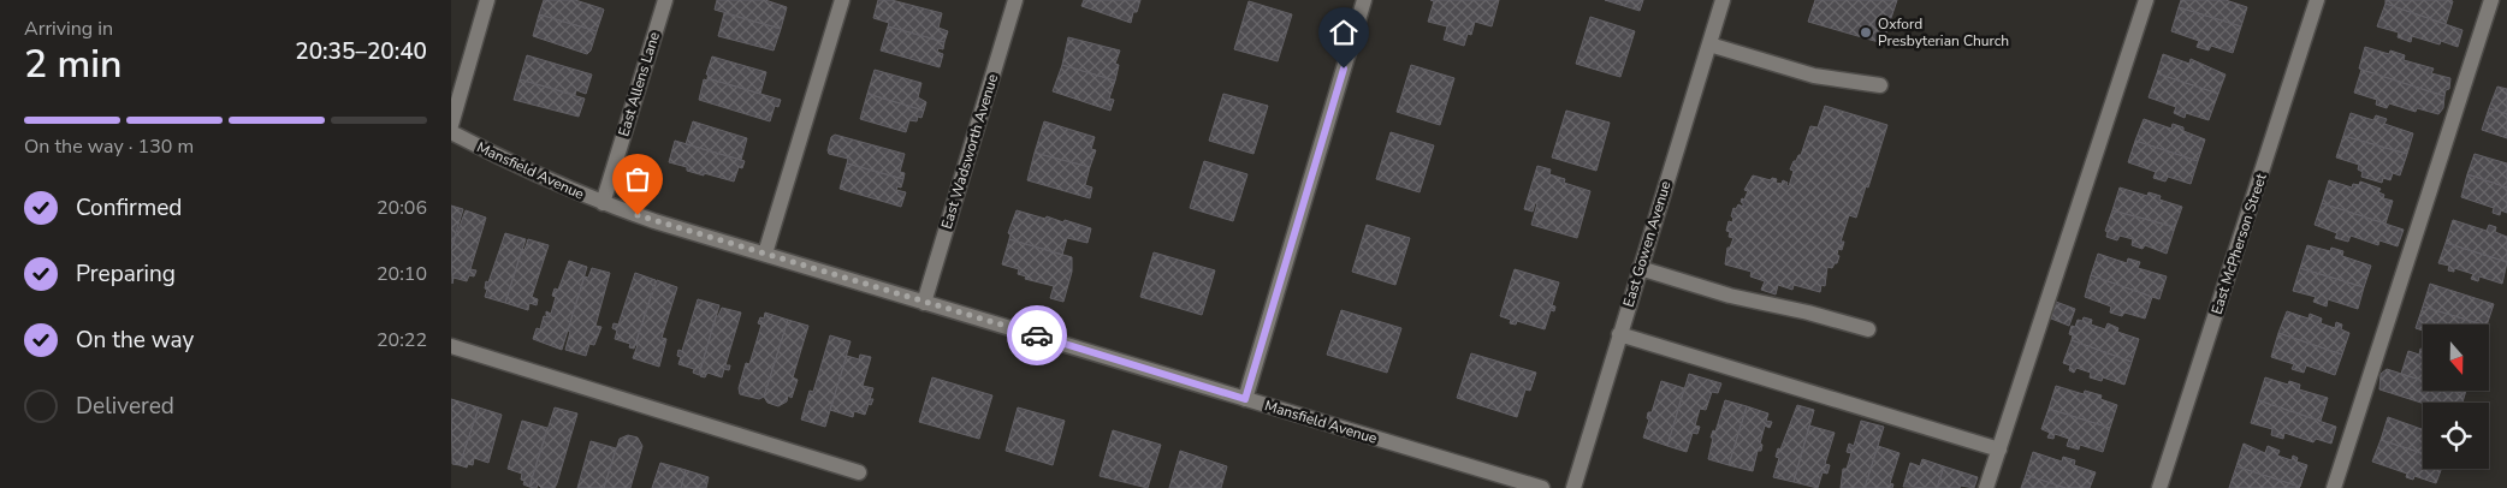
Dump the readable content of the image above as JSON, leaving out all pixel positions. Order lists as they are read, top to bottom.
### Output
{
  "streets": {
    "street": [
      "East Allens Lane",
      "East Wadsworth Avenue",
      "Mansfield Avenue",
      "East Gowen Avenue",
      "East McPherson Street"
    ]
  },
  "crossings": [
    ["East Allens Lane", "Mansfield Avenue"],
    ["East Wadsworth Avenue", "Mansfield Avenue"]
  ],
  "places": ["Oxford Presbyterian Church"],
  "north": "bottom",
  "page": {
    "heading": ["2 min", "Arriving in", "20:35–20:40"],
    "bar": "On the way · 130 m",
    "list": [
      ["Confirmed", "20:06"],
      ["Preparing", "20:10"],
      ["On the way", "20:22"],
      "Delivered"
    ]
  }
}
